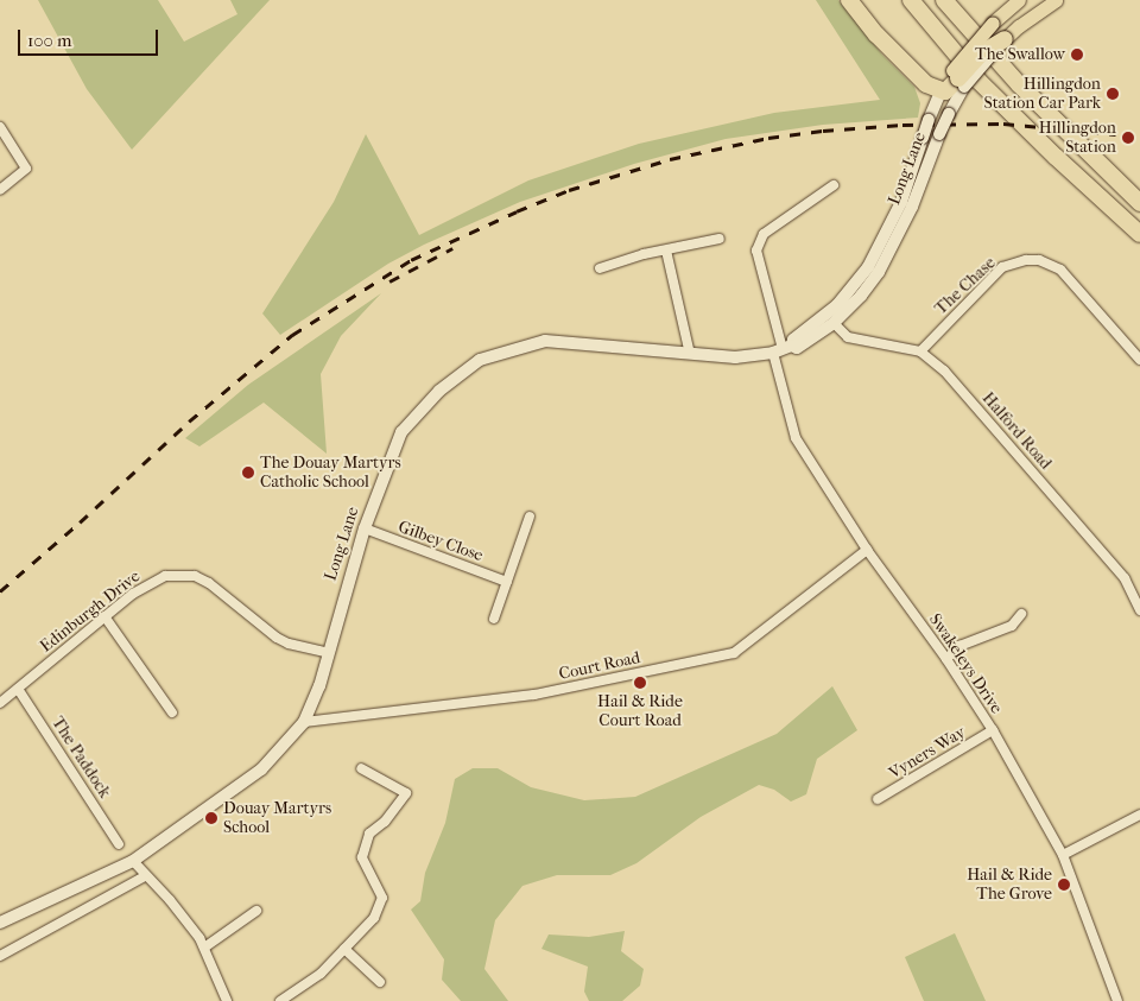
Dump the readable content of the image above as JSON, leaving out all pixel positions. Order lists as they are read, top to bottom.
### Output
{
  "streets": {
    "main road": ["Long Lane"],
    "street": [
      "The Chase",
      "Halford Road",
      "Gilbey Close",
      "Edinburgh Drive",
      "Swakeleys Drive",
      "Court Road",
      "Vyners Way",
      "The Paddock"
    ]
  },
  "crossings": [
    ["Long Lane", "Halford Road"],
    ["Long Lane", "Gilbey Close"],
    ["Long Lane", "Edinburgh Drive"],
    ["Long Lane", "Swakeleys Drive"],
    ["Long Lane", "Court Road"],
    ["The Chase", "Halford Road"],
    ["Edinburgh Drive", "The Paddock"],
    ["Swakeleys Drive", "Court Road"],
    ["Swakeleys Drive", "Vyners Way"]
  ],
  "places": [
    "The Swallow",
    "Hillingdon Station Car Park",
    "Hillingdon Station",
    "The Douay Martyrs Catholic School",
    "Hail & Ride Court Road",
    "Douay Martyrs School",
    "Hail & Ride The Grove"
  ],
  "scale_bar": "100 m"
}
